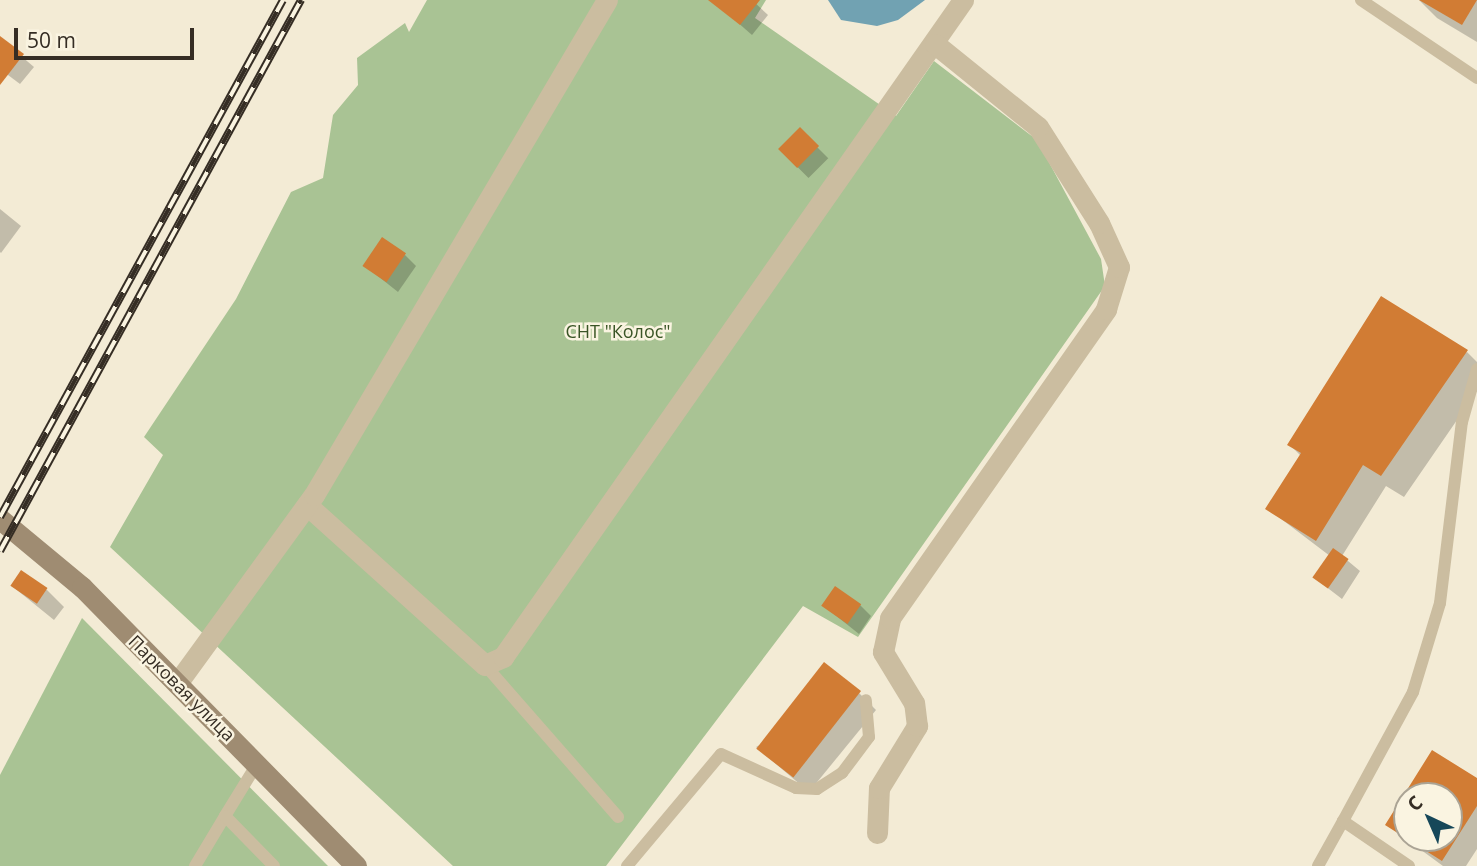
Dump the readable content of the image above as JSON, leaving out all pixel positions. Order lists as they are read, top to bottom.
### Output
{
  "streets": {
    "street": ["Парковая улица"]
  },
  "parks": ["СНТ \"Колос\""],
  "scale_bar": "50 m",
  "north": "top left"
}
